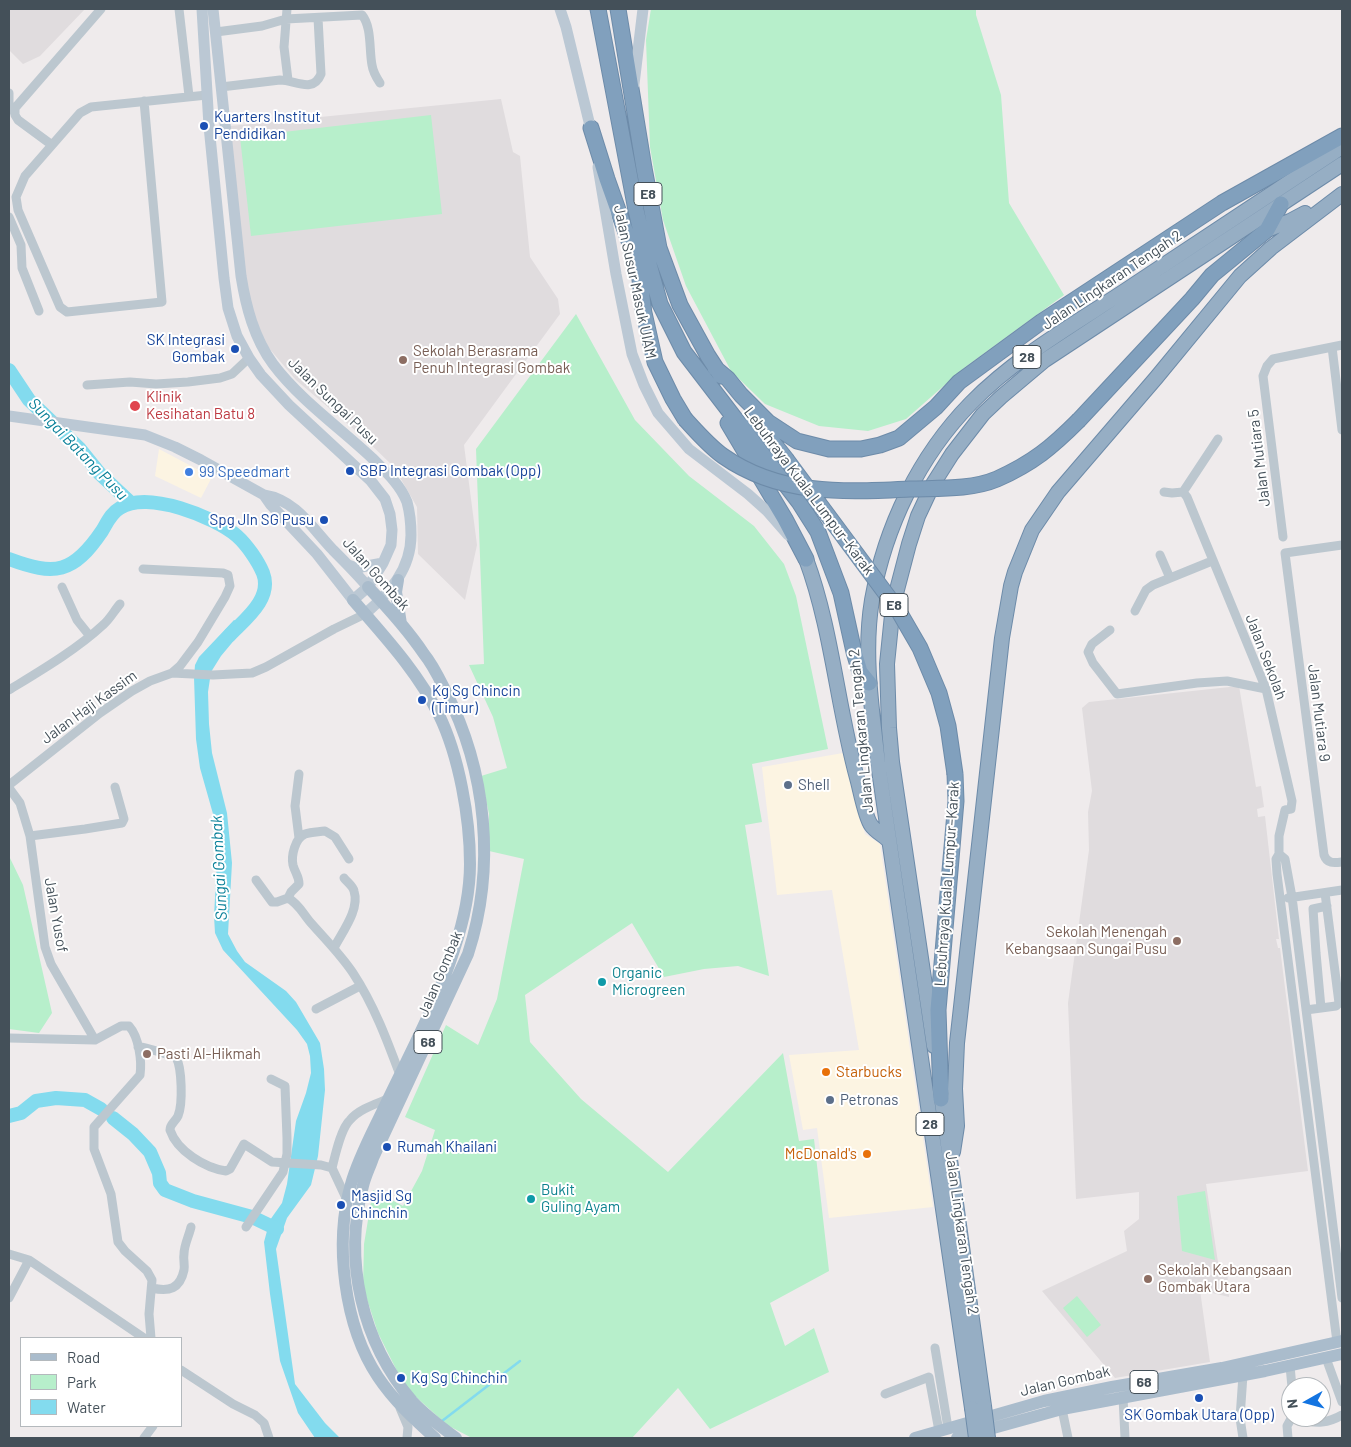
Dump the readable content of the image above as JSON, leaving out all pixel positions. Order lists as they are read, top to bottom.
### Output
{
  "streets": {
    "highway": [
      "E8",
      "Jalan Lingkaran Tengah 2",
      "28",
      "Lebuhraya Kuala Lumpur–Karak"
    ],
    "main road": [
      "Jalan Susur Masuk UIAM",
      "Jalan Sungai Pusu",
      "Jalan Gombak",
      "68"
    ],
    "street": [
      "Jalan Mutiara 5",
      "Jalan Sekolah",
      "Jalan Haji Kassim",
      "Jalan Mutiara 9",
      "Jalan Yusof"
    ]
  },
  "crossings": [
    ["Jalan Lingkaran Tengah 2", "Lebuhraya Kuala Lumpur–Karak"],
    ["Jalan Sungai Pusu", "Jalan Gombak"],
    ["Jalan Haji Kassim", "Jalan Yusof"]
  ],
  "water": ["Sungai Batang Pusu", "Sungai Gombak"],
  "places": [
    "Kuarters Institut Pendidikan",
    "SK Integrasi Gombak",
    "Sekolah Berasrama Penuh Integrasi Gombak",
    "Klinik Kesihatan Batu 8",
    "SBP Integrasi Gombak (Opp)",
    "99 Speedmart",
    "Spg Jln SG Pusu",
    "Kg Sg Chincin (Timur)",
    "Shell",
    "Sekolah Menengah Kebangsaan Sungai Pusu",
    "Organic Microgreen",
    "Pasti Al-Hikmah",
    "Starbucks",
    "Petronas",
    "Rumah Khailani",
    "McDonald's",
    "Bukit Guling Ayam",
    "Masjid Sg Chinchin",
    "Sekolah Kebangsaan Gombak Utara",
    "Kg Sg Chinchin",
    "SK Gombak Utara (Opp)"
  ],
  "legend": ["Road", "Park", "Water"],
  "north": "left"
}
